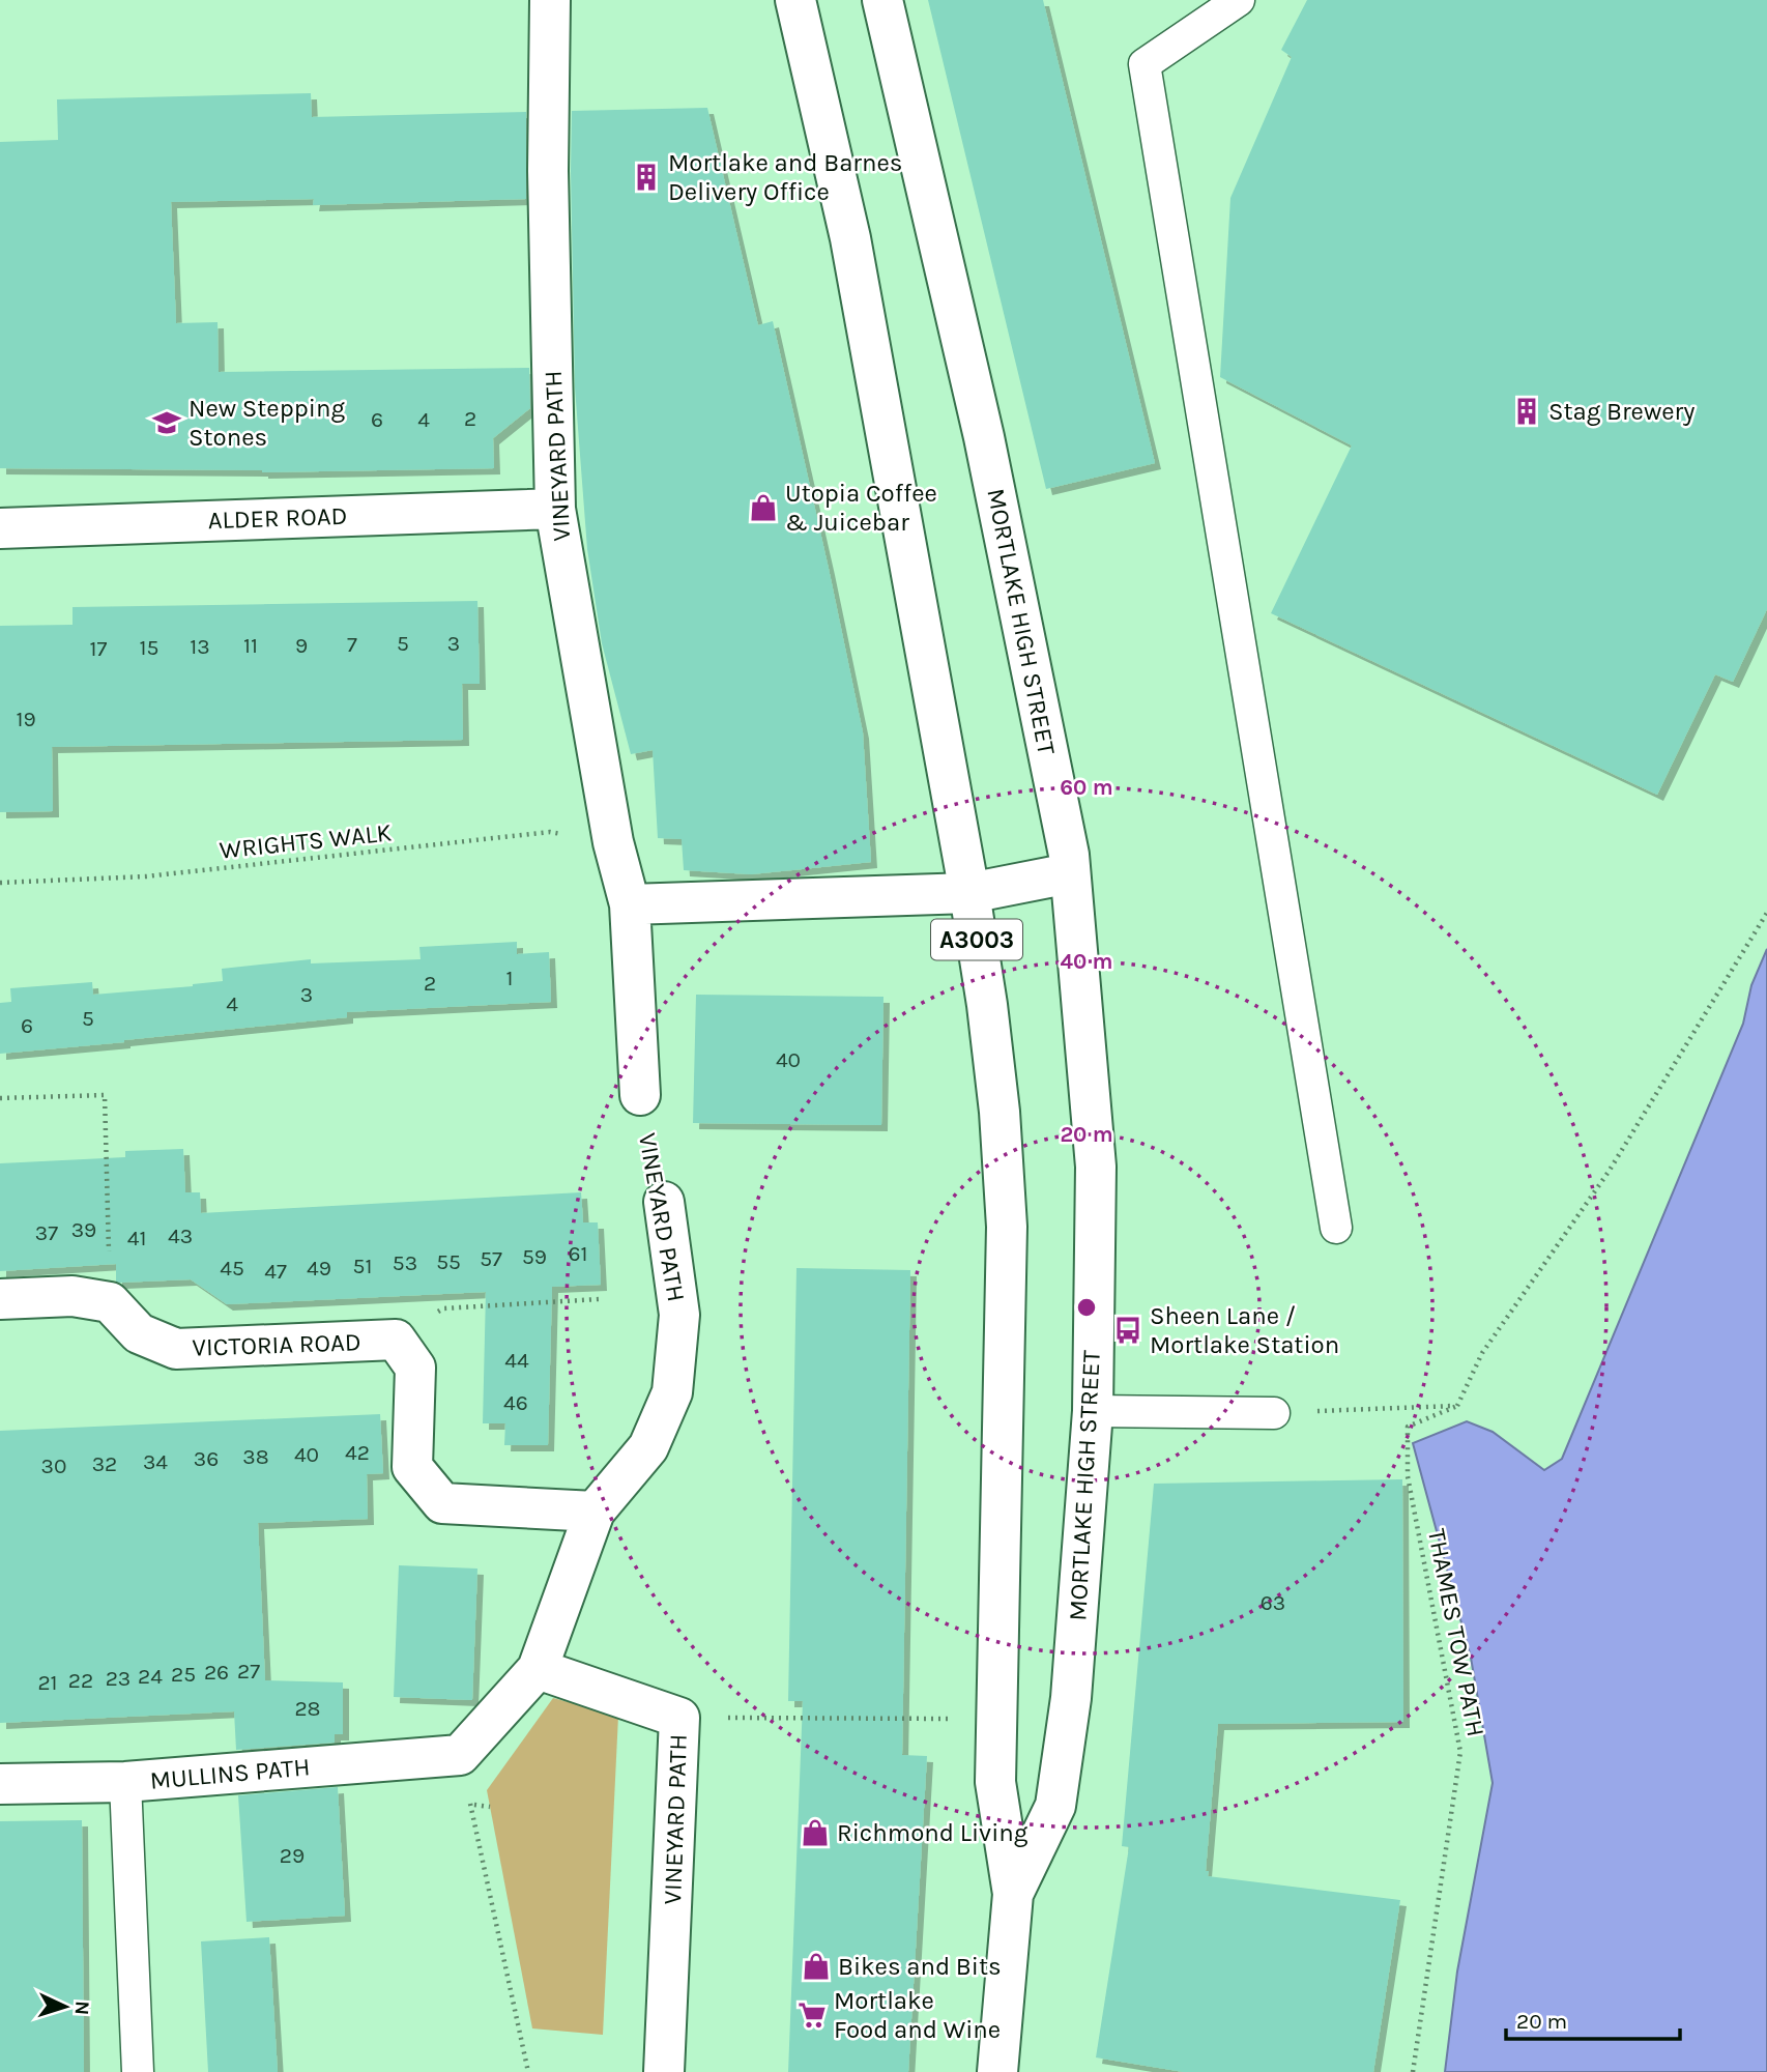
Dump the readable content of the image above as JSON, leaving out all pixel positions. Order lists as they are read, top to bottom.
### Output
{
  "streets": {
    "street": [
      "VINEYARD PATH",
      "ALDER ROAD",
      "MORTLAKE HIGH STREET",
      "A3003",
      "VICTORIA ROAD",
      "MULLINS PATH"
    ],
    "path": ["WRIGHTS WALK", "THAMES TOW PATH"]
  },
  "crossings": [
    ["VINEYARD PATH", "ALDER ROAD"],
    ["VINEYARD PATH", "WRIGHTS WALK"],
    ["VINEYARD PATH", "VICTORIA ROAD"],
    ["VINEYARD PATH", "MULLINS PATH"]
  ],
  "places": {
    "building": ["Mortlake and Barnes Delivery Office", "Stag Brewery"],
    "school or university": ["New Stepping Stones"],
    "shop": ["Utopia Coffee & Juicebar", "Richmond Living", "Bikes and Bits"],
    "bus stop": ["Sheen Lane / Mortlake Station"],
    "supermarket": ["Mortlake Food and Wine"]
  },
  "house_numbers": [
    "2",
    "6",
    "4",
    "5",
    "3",
    "7",
    "11",
    "9",
    "13",
    "15",
    "17",
    "19",
    "1",
    "2",
    "3",
    "4",
    "5",
    "6",
    "40",
    "39",
    "37",
    "43",
    "41",
    "61",
    "59",
    "57",
    "55",
    "53",
    "51",
    "45",
    "49",
    "47",
    "44",
    "46",
    "42",
    "40",
    "38",
    "36",
    "34",
    "32",
    "30",
    "63",
    "27",
    "26",
    "25",
    "24",
    "23",
    "22",
    "21",
    "28",
    "29"
  ],
  "scale_bar": "20 m",
  "north": "right",
  "rings": ["60 m", "40 m", "20 m"]
}
